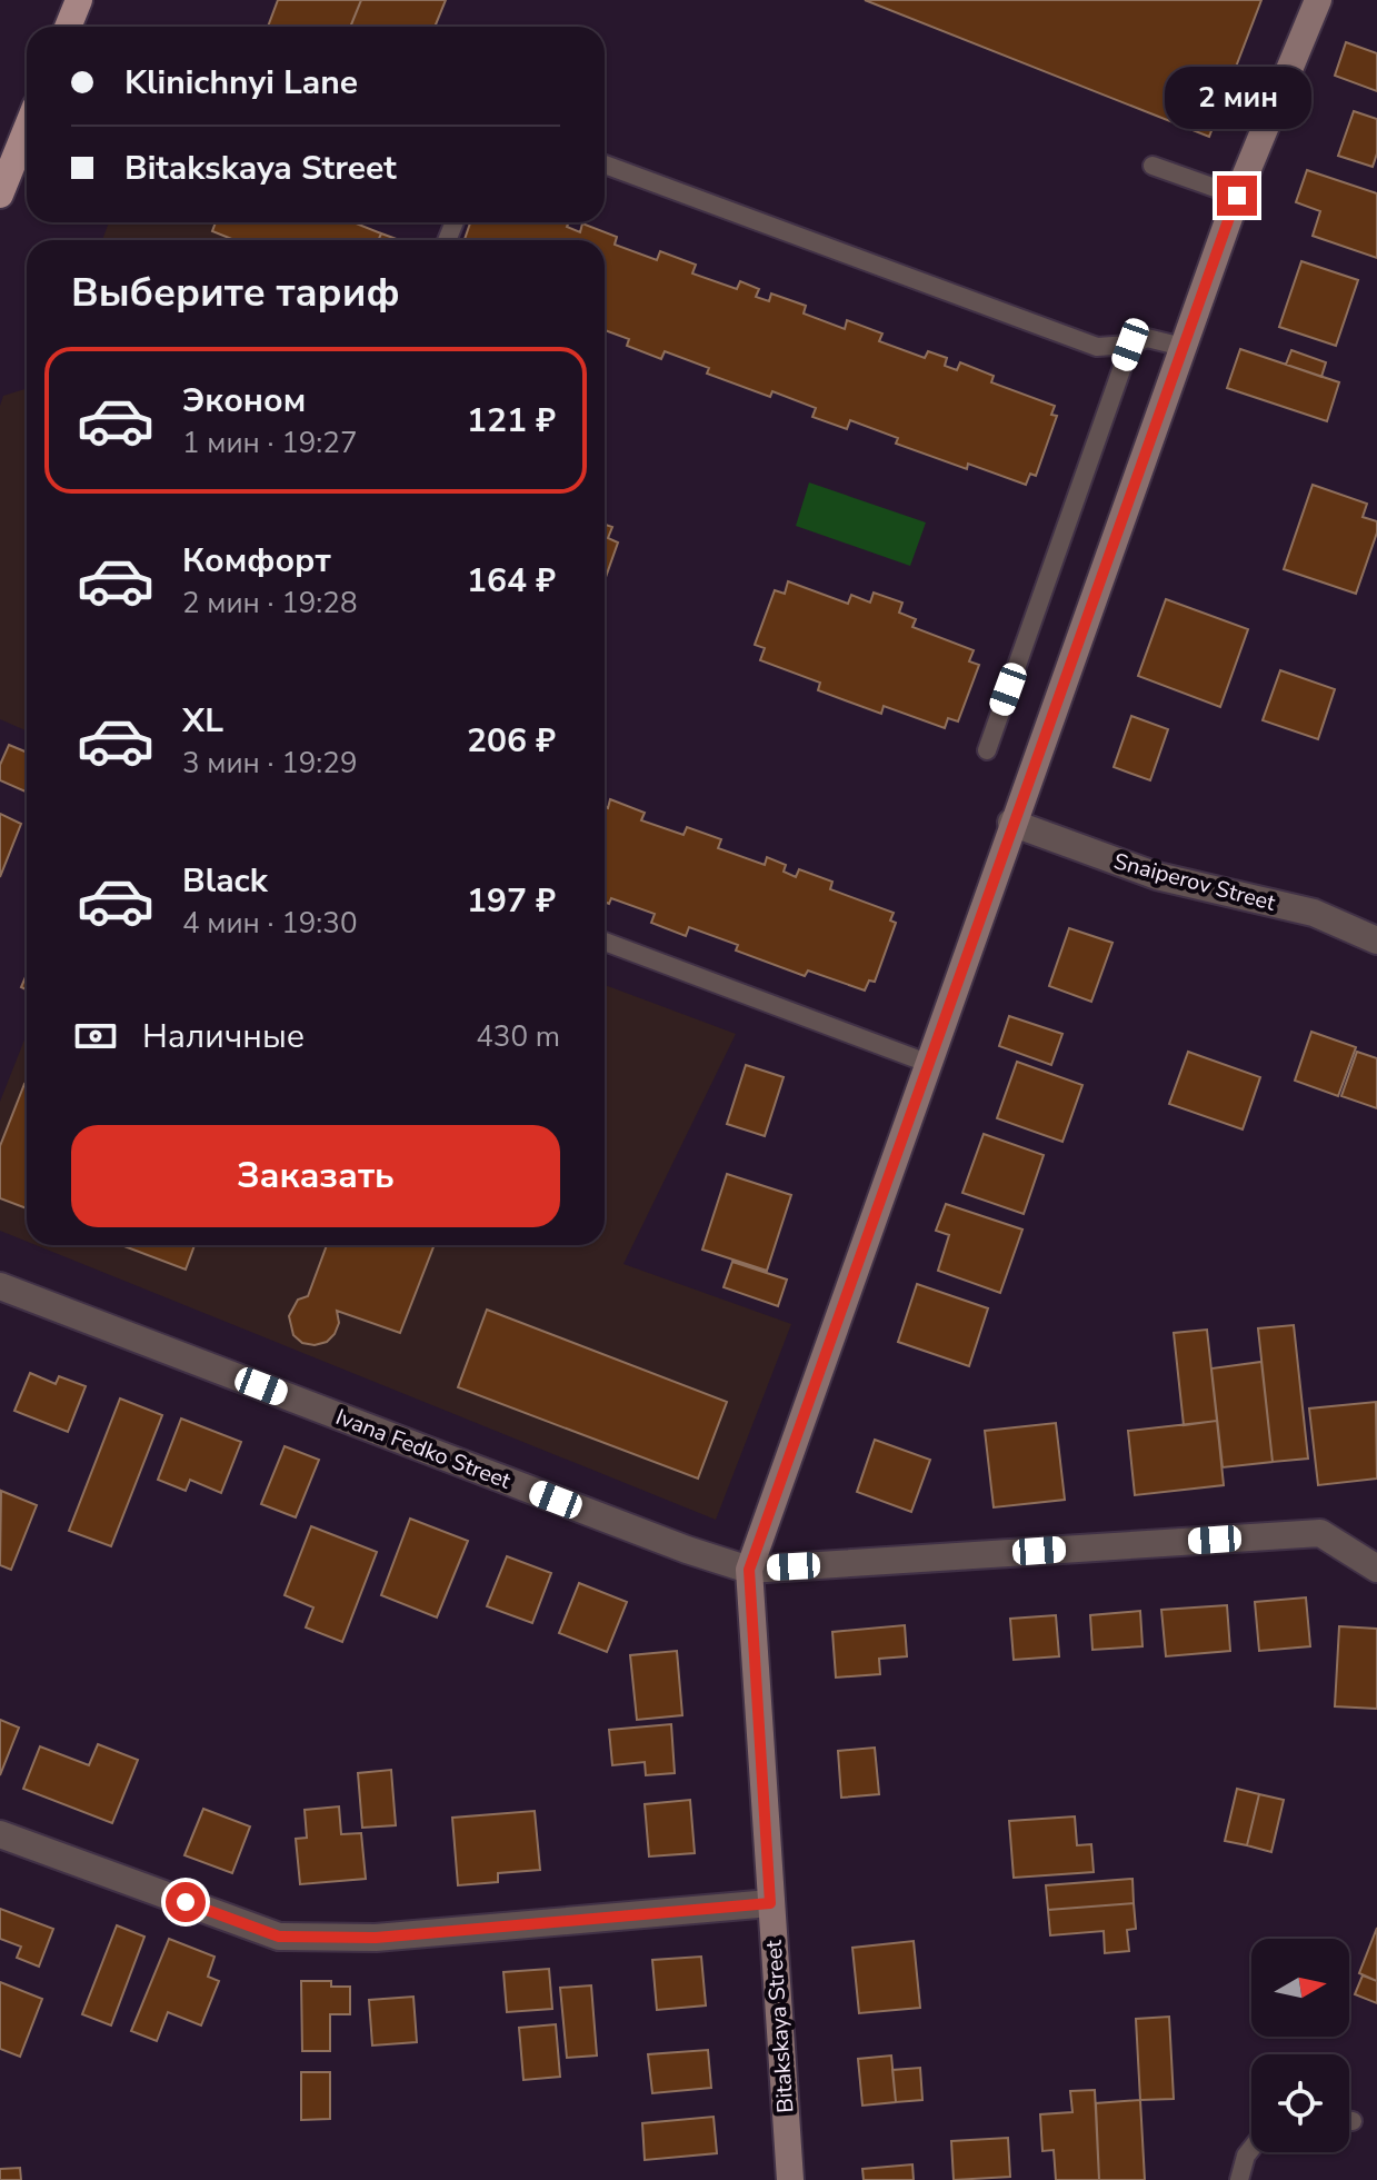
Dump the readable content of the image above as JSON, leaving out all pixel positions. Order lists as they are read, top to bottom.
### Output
{
  "streets": {
    "street": ["Snaiperov Street", "Ivana Fedko Street", "Bitakskaya Street"]
  },
  "crossings": [
    ["Snaiperov Street", "Bitakskaya Street"],
    ["Ivana Fedko Street", "Bitakskaya Street"]
  ],
  "north": "right",
  "page": {
    "banner": ["Klinichnyi Lane", "Bitakskaya Street"],
    "bubble": "2 мин",
    "heading": "Выберите тариф",
    "list": [
      {
        "name": "Эконом",
        "note": "1 мин · 19:27",
        "value": "121 ₽"
      },
      {
        "name": "Комфорт",
        "note": "2 мин · 19:28",
        "value": "164 ₽"
      },
      {
        "name": "XL",
        "note": "3 мин · 19:29",
        "value": "206 ₽"
      },
      {
        "name": "Black",
        "note": "4 мин · 19:30",
        "value": "197 ₽"
      }
    ],
    "pay": ["Наличные", "430 m"],
    "buttons": "Заказать"
  }
}
